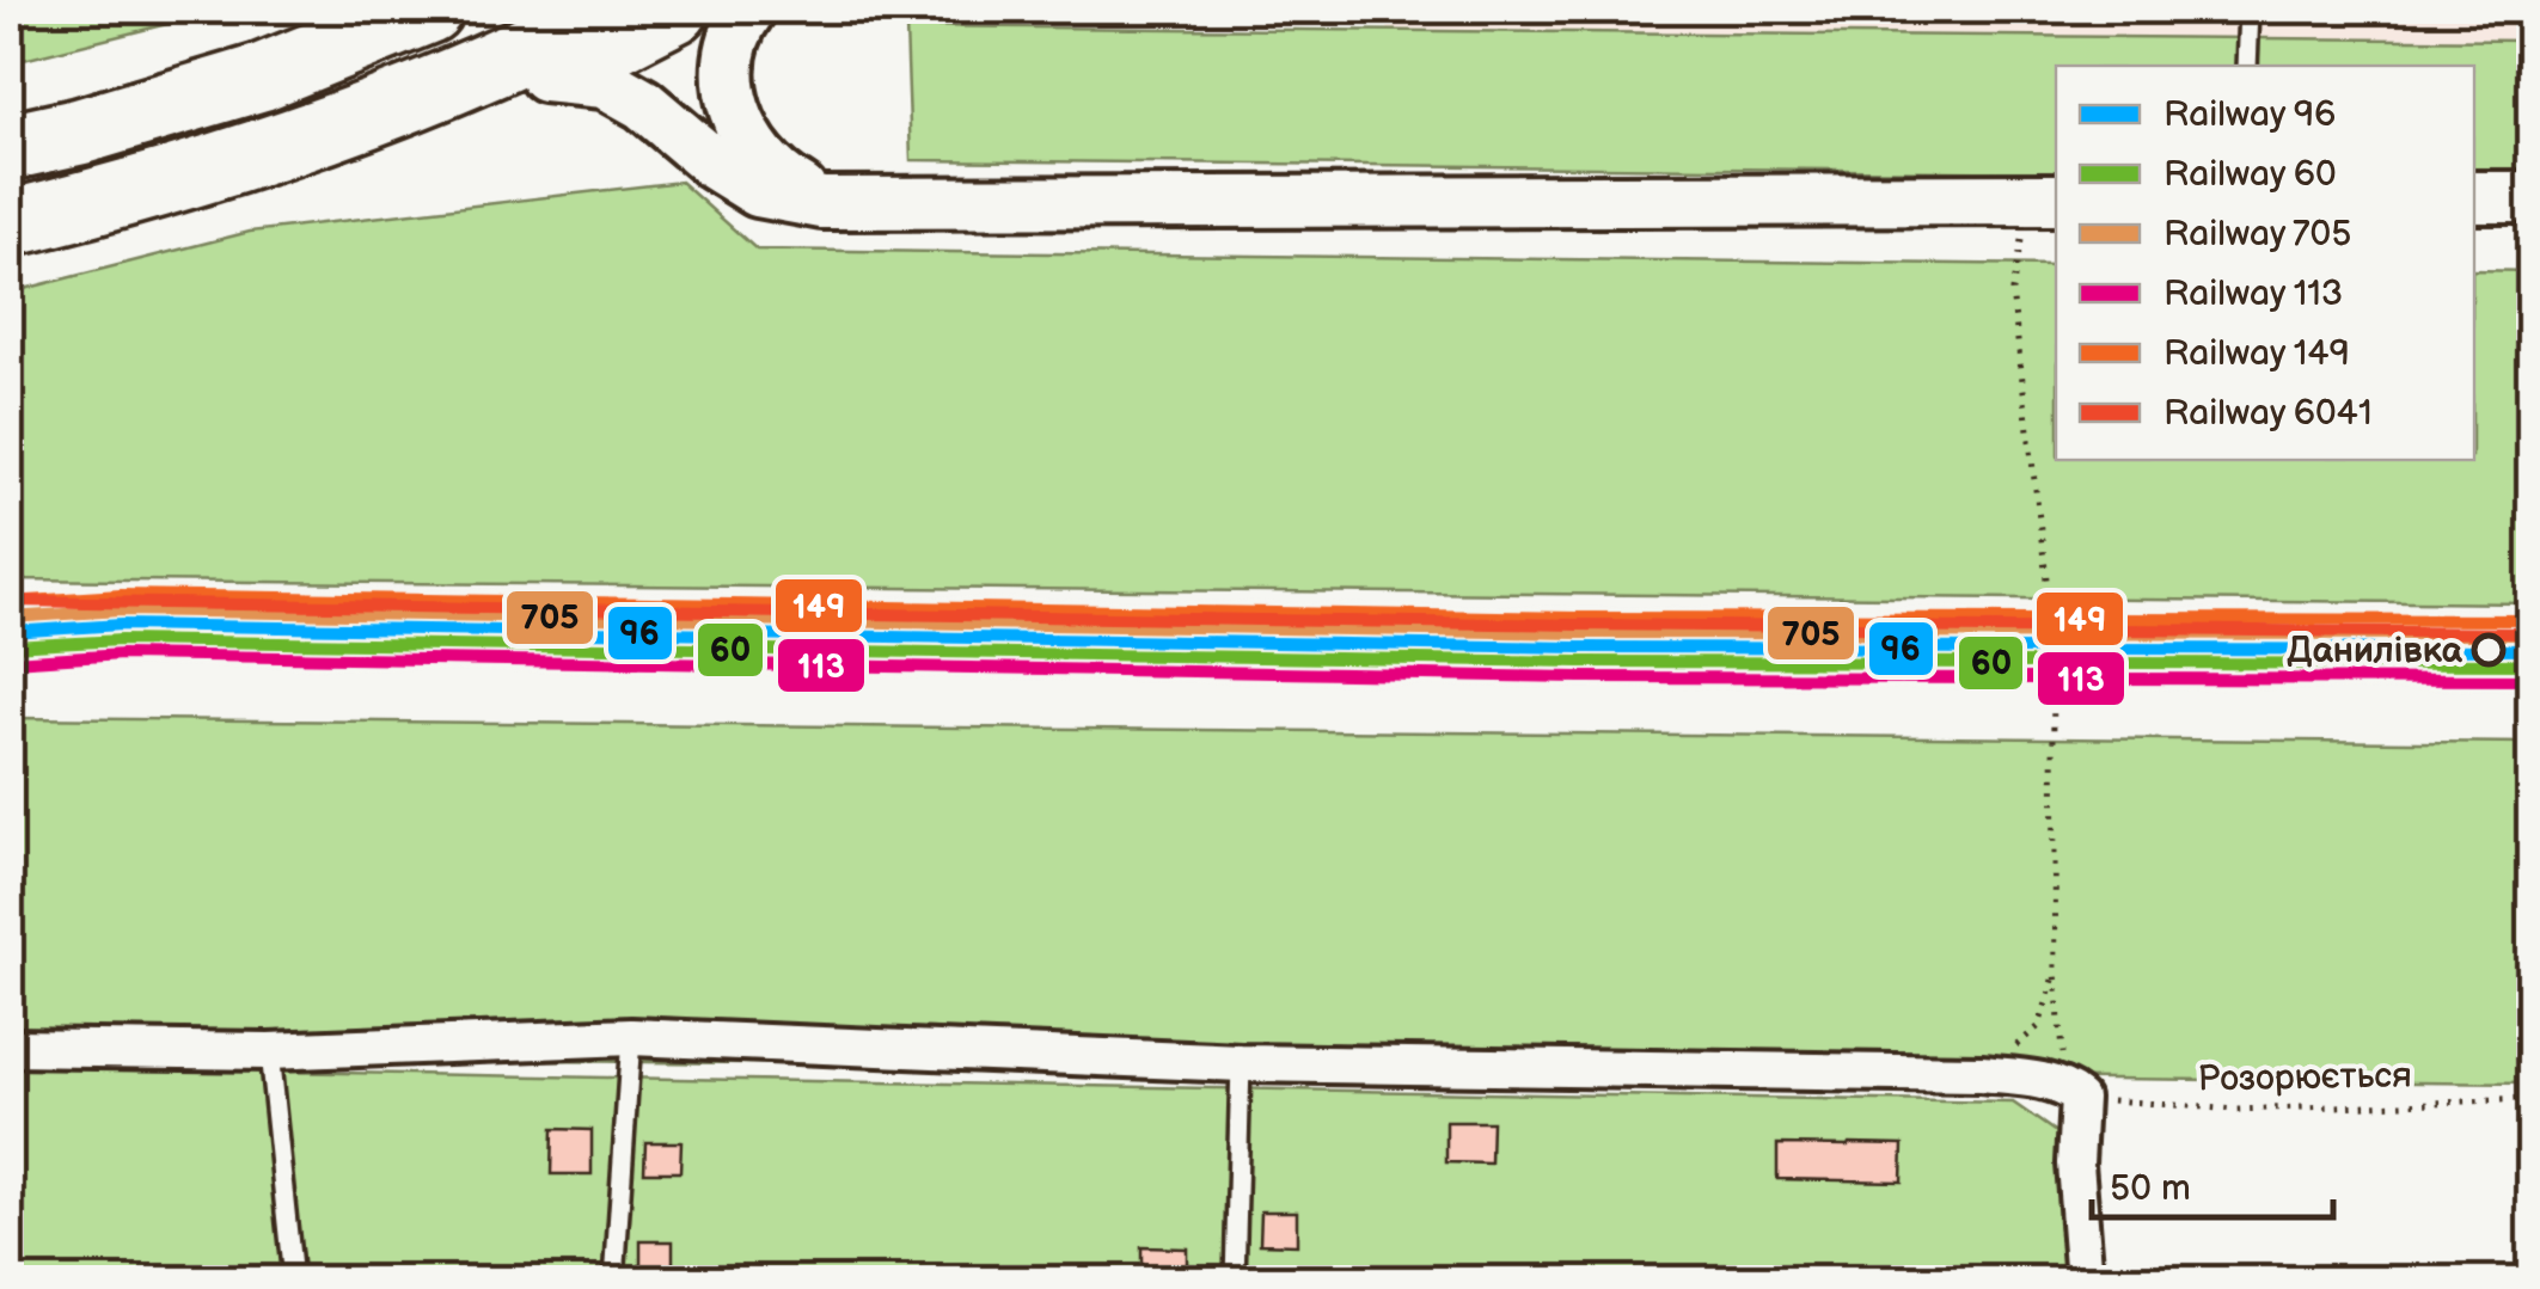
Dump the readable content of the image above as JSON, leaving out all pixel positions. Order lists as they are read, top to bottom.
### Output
{
  "streets": {
    "path": ["Розорюється"]
  },
  "places": ["Данилівка"],
  "lines": [
    "rail line 149",
    "rail line 6041",
    "rail line 705",
    "rail line 96",
    "rail line 60",
    "rail line 113"
  ],
  "legend": [
    "Railway 96",
    "Railway 60",
    "Railway 705",
    "Railway 113",
    "Railway 149",
    "Railway 6041"
  ],
  "scale_bar": "50 m"
}
